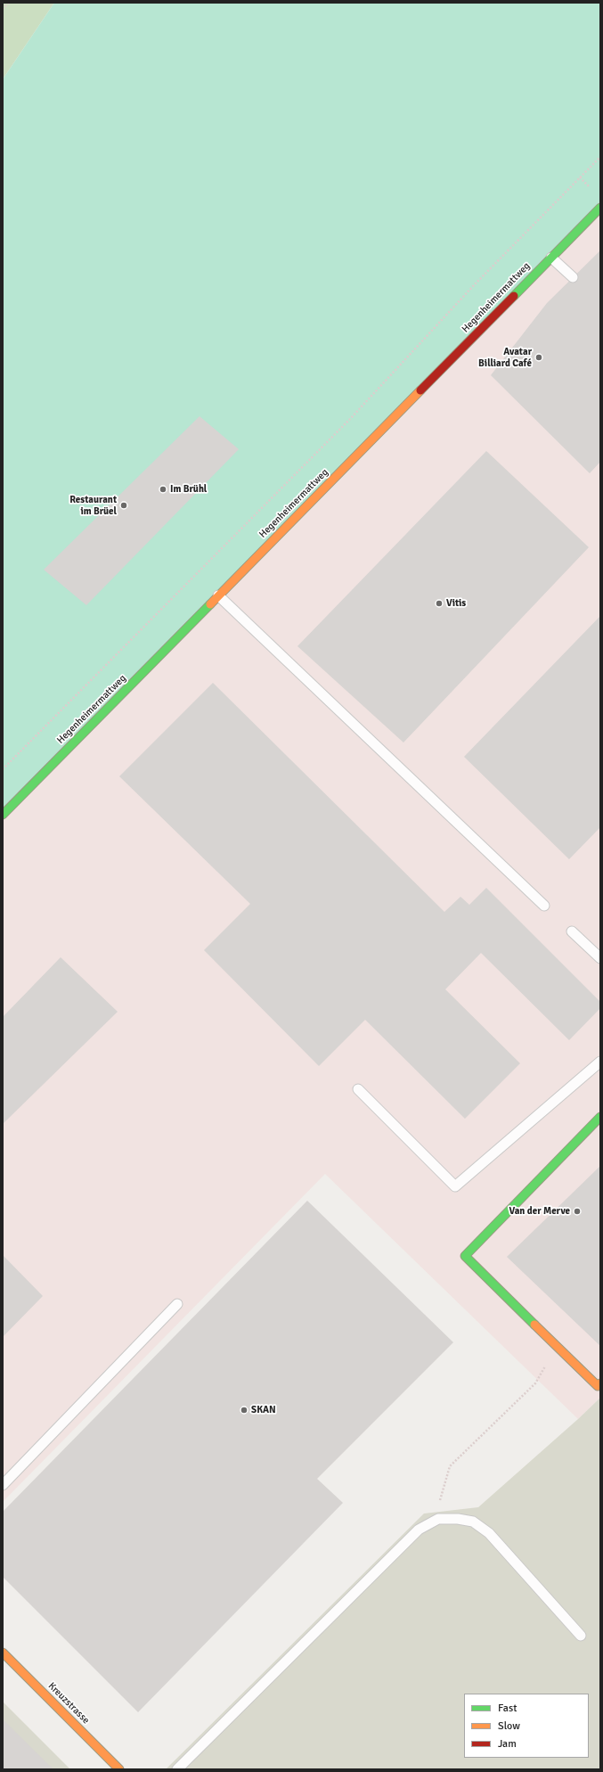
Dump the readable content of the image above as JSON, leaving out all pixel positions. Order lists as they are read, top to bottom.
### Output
{
  "streets": {
    "street": ["Hegenheimermattweg", "Kreuzstrasse"]
  },
  "places": [
    "Avatar Billiard Café",
    "Im Brühl",
    "Restaurant im Brüel",
    "Vitis",
    "Van der Merve",
    "SKAN"
  ],
  "legend": ["Fast", "Slow", "Jam"]
}
